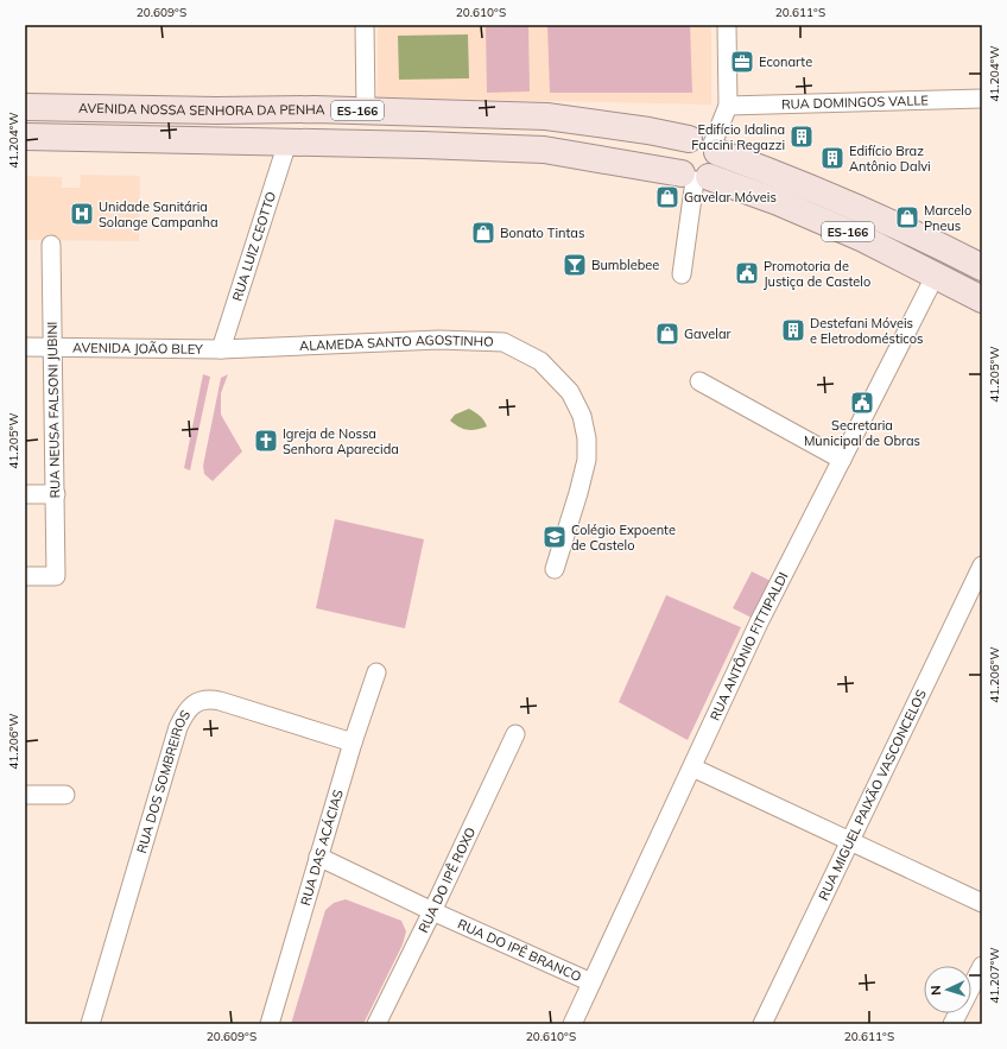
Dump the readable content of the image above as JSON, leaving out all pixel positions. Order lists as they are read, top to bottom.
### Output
{
  "streets": {
    "main road": ["AVENIDA NOSSA SENHORA DA PENHA", "ES-166"],
    "street": [
      "RUA DOMINGOS VALLE",
      "RUA LUIZ CEOTTO",
      "ALAMEDA SANTO AGOSTINHO",
      "AVENIDA JOÃO BLEY",
      "RUA NEUSA FALSONI JUBINI",
      "RUA ANTÔNIO FITTIPALDI",
      "RUA DOS SOMBREIROS",
      "RUA MIGUEL PAIXÃO VASCONCELOS",
      "RUA DAS ACÁCIAS",
      "RUA DO IPÊ ROXO",
      "RUA DO IPÊ BRANCO"
    ]
  },
  "crossings": [
    ["ES-166", "RUA LUIZ CEOTTO"],
    ["ES-166", "RUA ANTÔNIO FITTIPALDI"],
    ["RUA LUIZ CEOTTO", "ALAMEDA SANTO AGOSTINHO"],
    ["RUA LUIZ CEOTTO", "AVENIDA JOÃO BLEY"],
    ["ALAMEDA SANTO AGOSTINHO", "AVENIDA JOÃO BLEY"],
    ["AVENIDA JOÃO BLEY", "RUA NEUSA FALSONI JUBINI"],
    ["RUA ANTÔNIO FITTIPALDI", "RUA DO IPÊ BRANCO"],
    ["RUA DOS SOMBREIROS", "RUA DAS ACÁCIAS"],
    ["RUA DAS ACÁCIAS", "RUA DO IPÊ BRANCO"],
    ["RUA DO IPÊ ROXO", "RUA DO IPÊ BRANCO"]
  ],
  "places": {
    "office": ["Econarte"],
    "building": ["Edifício Idalina Faccini Regazzi", "Edifício Braz Antônio Dalvi", "Destefani Móveis e Eletrodomésticos"],
    "shop": [
      "Gavelar Móveis",
      "Marcelo Pneus",
      "Bonato Tintas",
      "Gavelar"
    ],
    "hospital": ["Unidade Sanitária Solange Campanha"],
    "bar": ["Bumblebee"],
    "public building": ["Promotoria de Justiça de Castelo", "Secretaria Municipal de Obras"],
    "church": ["Igreja de Nossa Senhora Aparecida"],
    "school or university": ["Colégio Expoente de Castelo"]
  },
  "north": "left",
  "coordinates": [
    "20.609°S",
    "20.610°S",
    "20.611°S",
    "41.204°W",
    "41.205°W",
    "41.206°W",
    "41.207°W"
  ]
}
